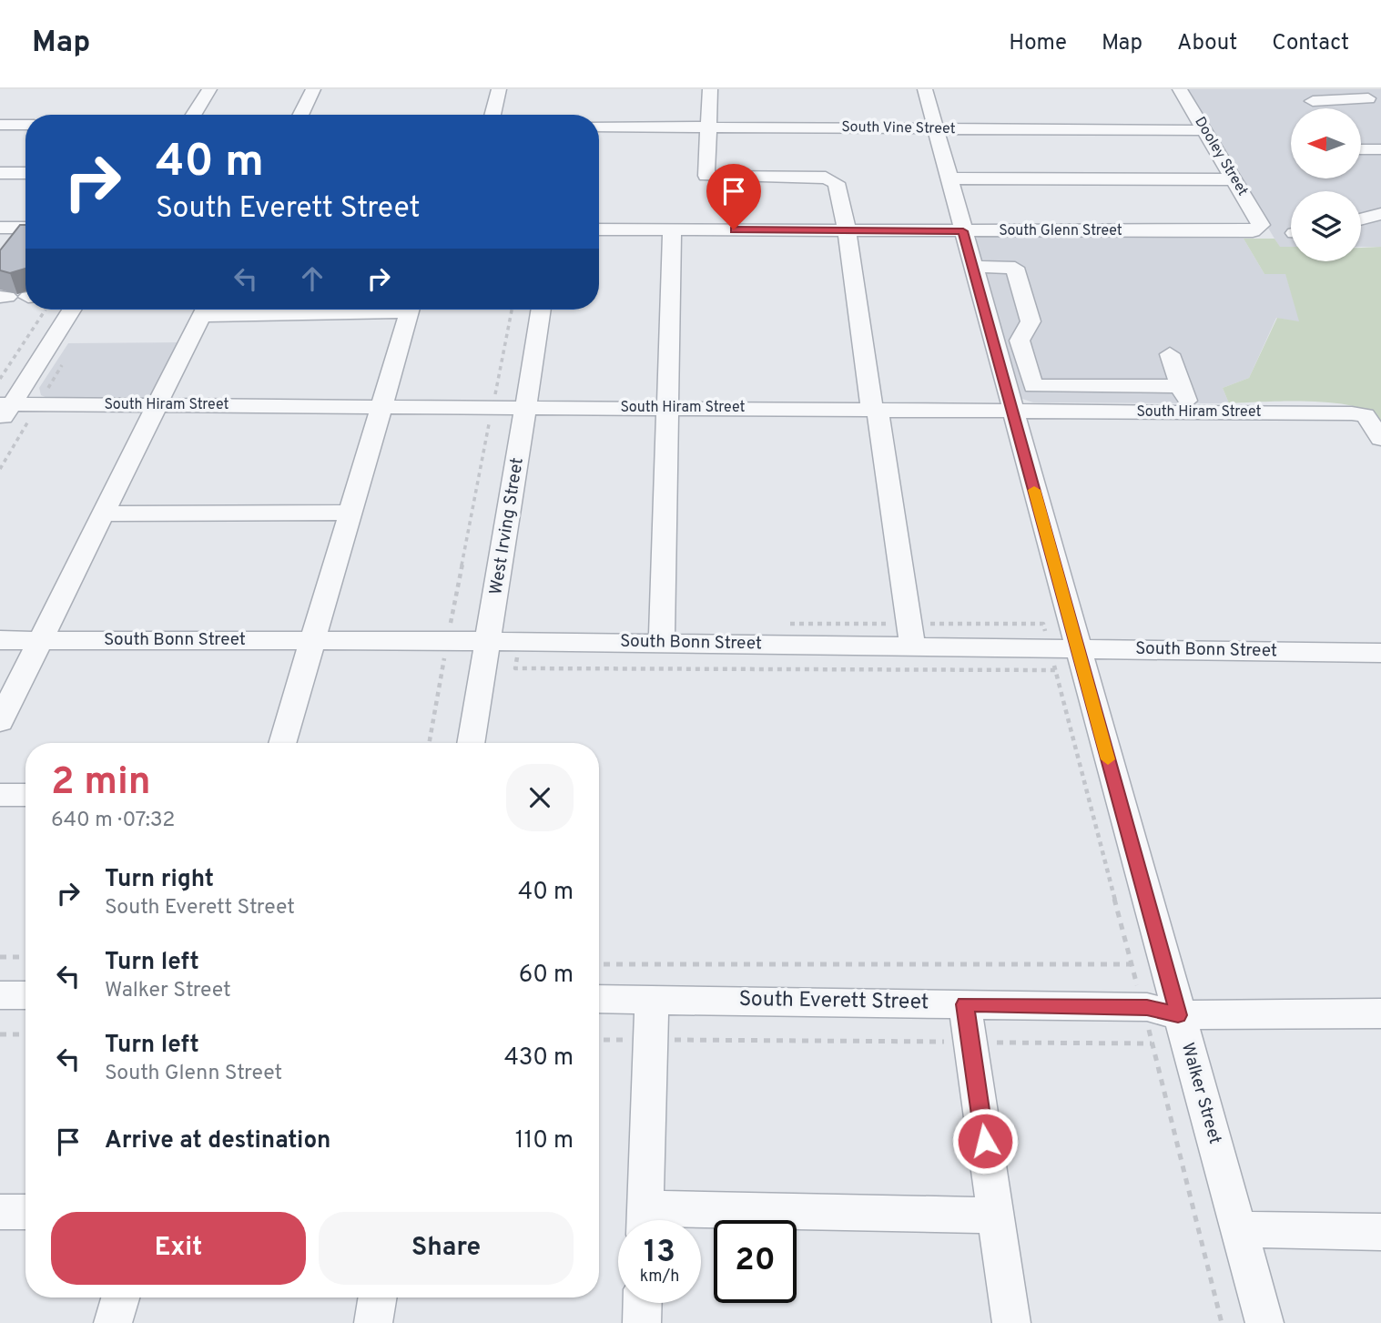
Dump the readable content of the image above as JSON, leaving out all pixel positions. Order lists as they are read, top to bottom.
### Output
{
  "streets": {
    "street": [
      "South Vine Street",
      "Dooley Street",
      "South Glenn Street",
      "South Hiram Street",
      "West Irving Street",
      "South Bonn Street",
      "South Everett Street",
      "Walker Street"
    ]
  },
  "crossings": [
    ["South Vine Street", "Dooley Street"],
    ["South Vine Street", "Walker Street"],
    ["Dooley Street", "South Glenn Street"],
    ["South Glenn Street", "Walker Street"],
    ["South Hiram Street", "West Irving Street"],
    ["South Hiram Street", "Walker Street"],
    ["West Irving Street", "South Bonn Street"],
    ["South Bonn Street", "Walker Street"],
    ["South Everett Street", "Walker Street"]
  ],
  "north": "left",
  "page": {
    "header": "Map",
    "nav": [
      "Home",
      "Map",
      "About",
      "Contact"
    ],
    "turn": ["40 m", "South Everett Street"],
    "heading": ["2 min", "640 m · 07:32"],
    "list": [
      {
        "name": "Turn right",
        "note": "South Everett Street",
        "value": "40 m"
      },
      {
        "name": "Turn left",
        "note": "Walker Street",
        "value": "60 m"
      },
      {
        "name": "Turn left",
        "note": "South Glenn Street",
        "value": "430 m"
      },
      {
        "name": "Arrive at destination",
        "value": "110 m"
      }
    ],
    "buttons": ["Exit", "Share"],
    "speed": "13 km/h",
    "limit": "20"
  }
}
